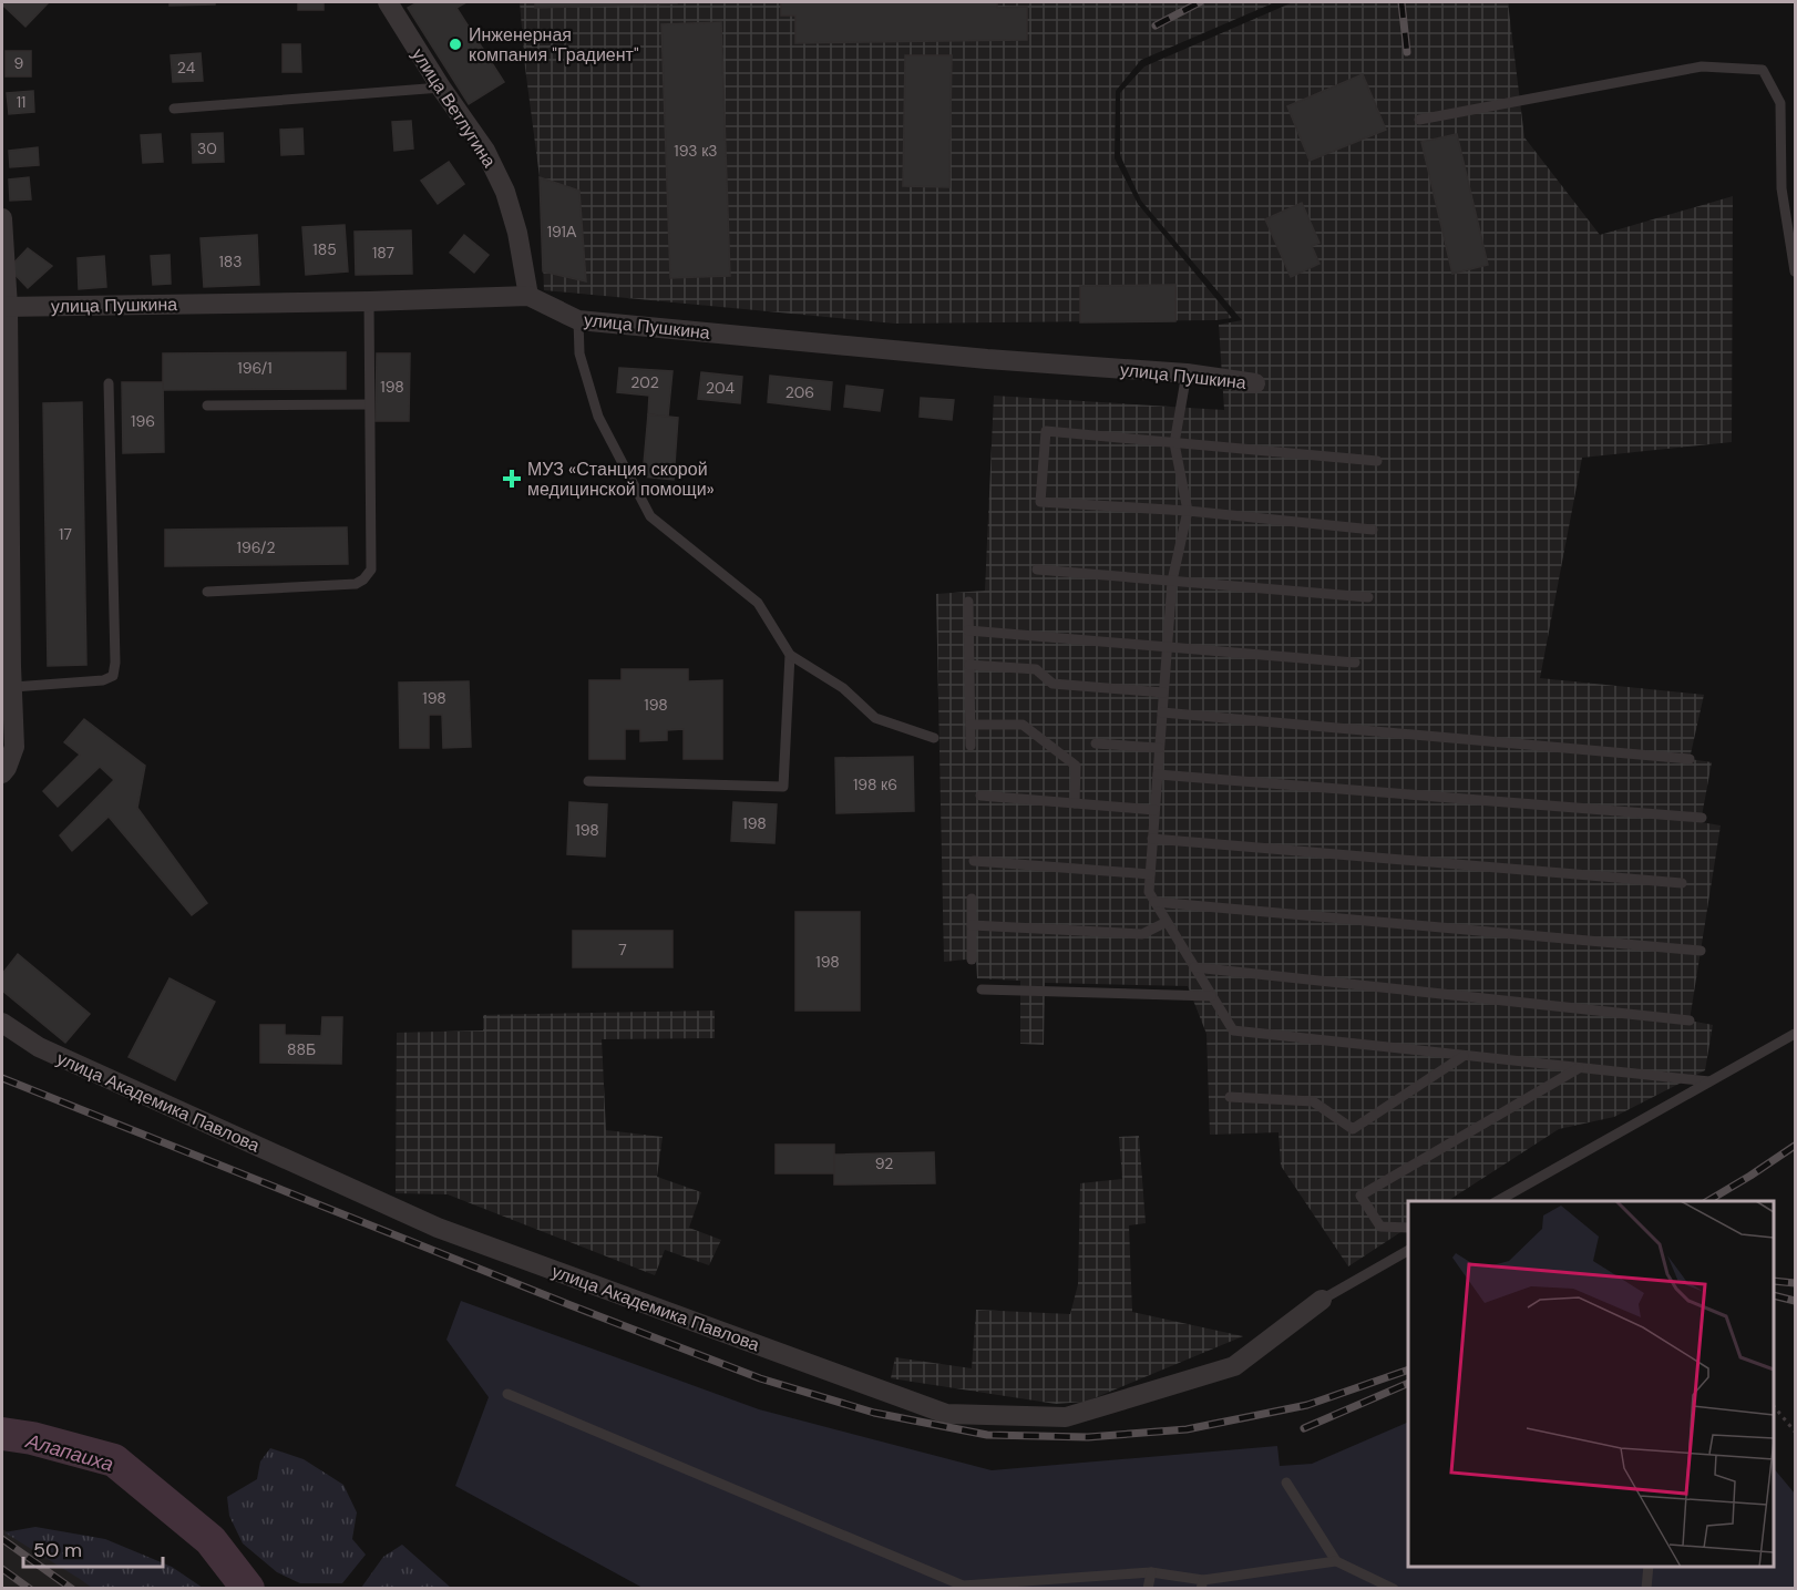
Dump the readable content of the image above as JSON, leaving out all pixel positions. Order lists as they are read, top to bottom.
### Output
{
  "streets": {
    "street": ["улица Ветлугина", "улица Пушкина", "улица Академика Павлова"]
  },
  "crossings": [
    ["улица Ветлугина", "улица Пушкина"]
  ],
  "water": ["Алапаиха"],
  "places": {
    "other": ["Инженерная компания \"Градиент\""],
    "health": ["МУЗ «Станция скорой медицинской помощи»"]
  },
  "house_numbers": [
    "9",
    "24",
    "11",
    "30",
    "193 к3",
    "191А",
    "185",
    "187",
    "183",
    "196/1",
    "202",
    "198",
    "204",
    "206",
    "196",
    "17",
    "196/2",
    "198",
    "198",
    "198 к6",
    "198",
    "198",
    "7",
    "198",
    "88Б",
    "92"
  ],
  "scale_bar": "50 m"
}
